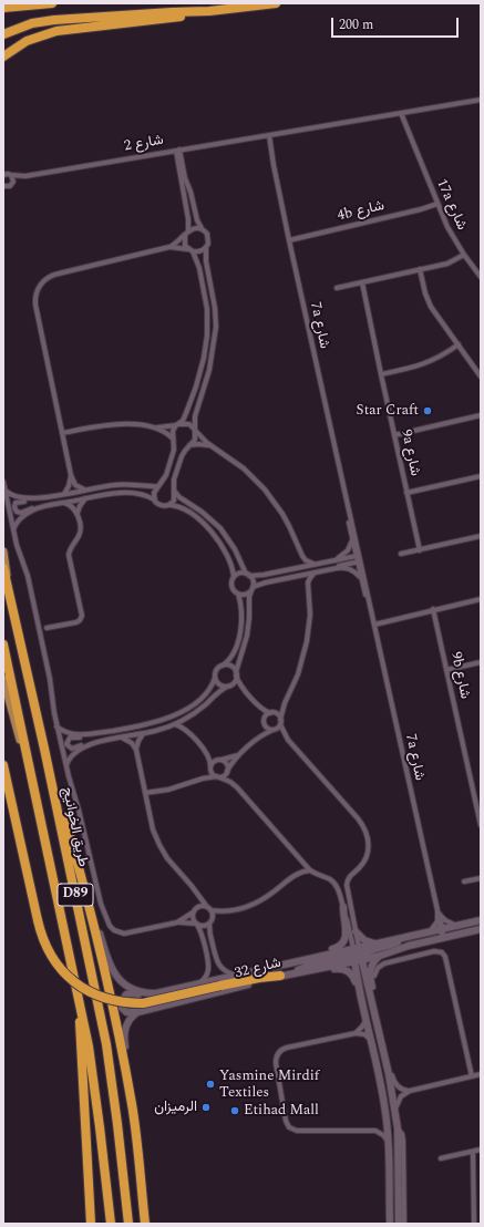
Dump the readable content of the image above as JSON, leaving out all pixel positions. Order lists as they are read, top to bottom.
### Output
{
  "streets": {
    "highway": ["طريق الخوانيج", "D89"],
    "street": [
      "شارع 2",
      "17a شارع",
      "4b شارع",
      "7a شارع",
      "9a شارع",
      "9b شارع",
      "شارع 32"
    ]
  },
  "crossings": [
    ["شارع 2", "17a شارع"],
    ["شارع 2", "7a شارع"],
    ["17a شارع", "4b شارع"],
    ["4b شارع", "7a شارع"]
  ],
  "places": [
    "Star Craft",
    "Yasmine Mirdif Textiles",
    "الرميزان",
    "Etihad Mall"
  ],
  "scale_bar": "200 m"
}
